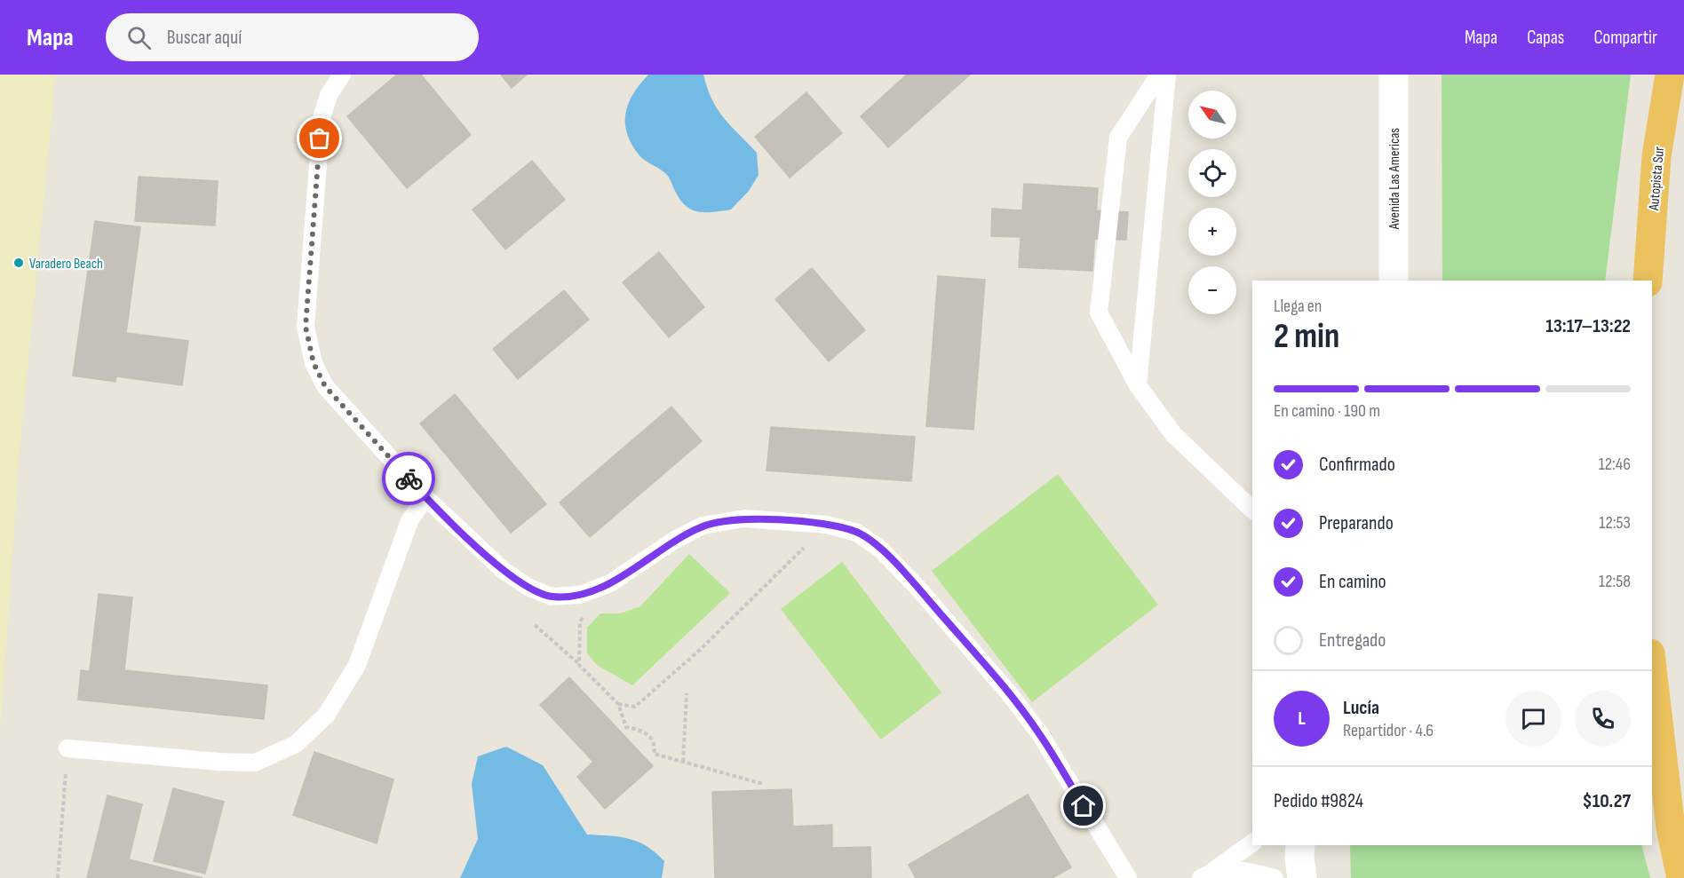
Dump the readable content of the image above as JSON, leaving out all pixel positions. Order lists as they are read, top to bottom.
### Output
{
  "streets": {
    "highway": ["Autopista Sur"],
    "street": ["Avenida Las Americas"]
  },
  "places": ["Varadero Beach"],
  "north": "top left",
  "page": {
    "header": "Mapa",
    "search": "Buscar aquí",
    "nav": ["Mapa", "Capas", "Compartir"],
    "map_buttons": ["+", "−"],
    "heading": ["2 min", "Llega en", "13:17–13:22"],
    "panel": [
      "Lucía",
      "Repartidor · 4.6",
      "Pedido #9824",
      "$10.27"
    ],
    "bar": "En camino · 190 m",
    "list": [
      ["Confirmado", "12:46"],
      ["Preparando", "12:53"],
      ["En camino", "12:58"],
      "Entregado"
    ],
    "round": "L"
  }
}
